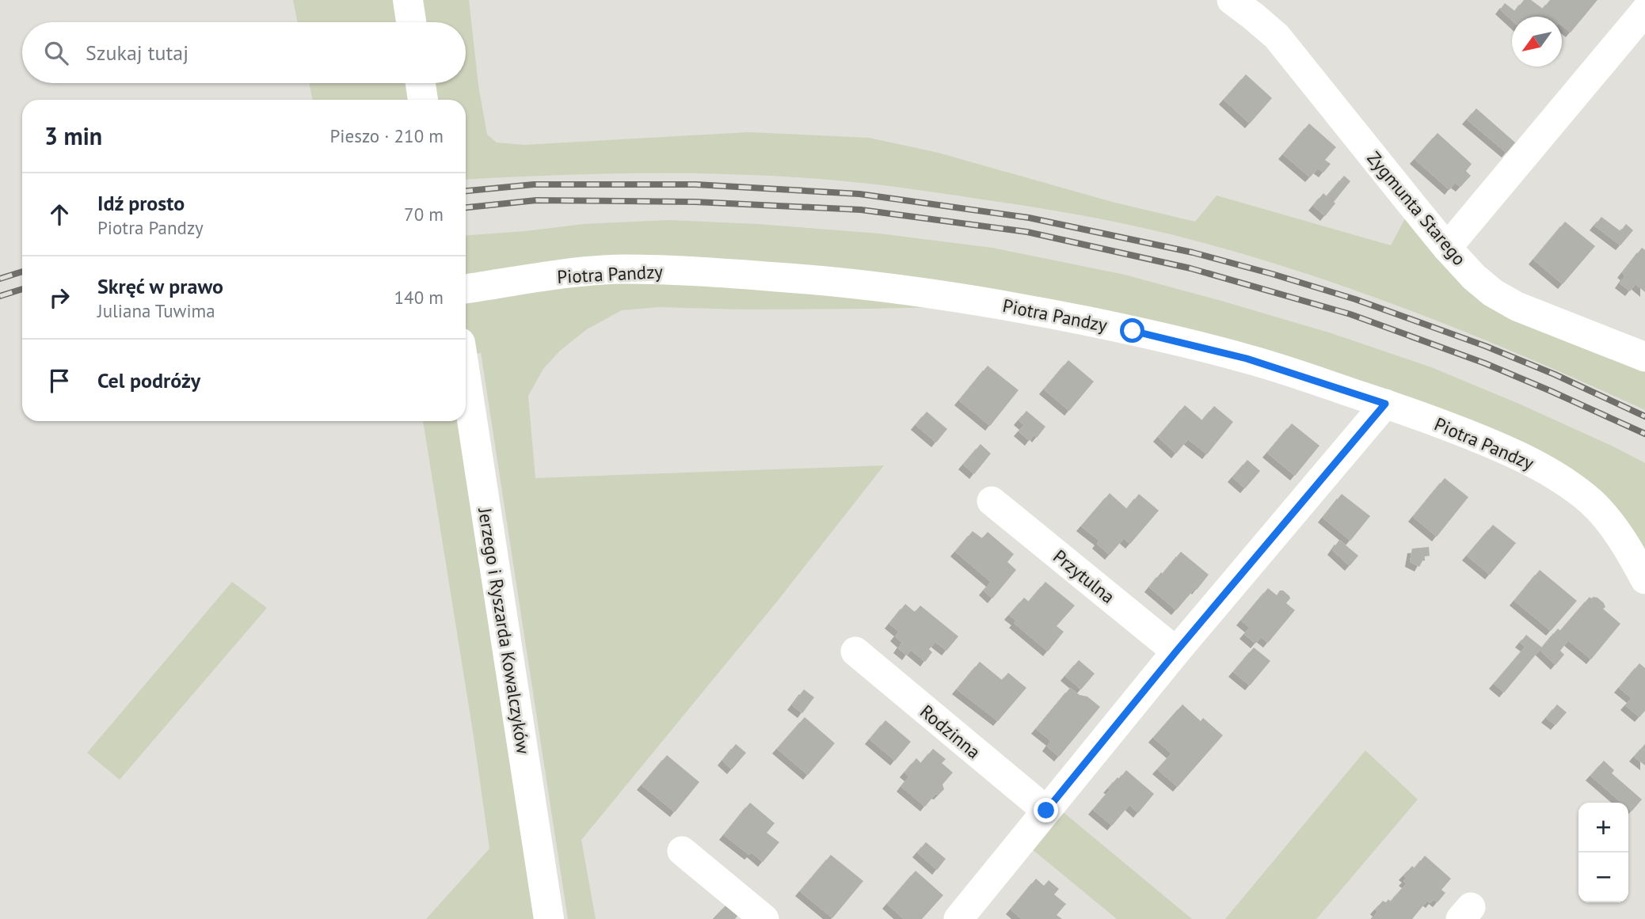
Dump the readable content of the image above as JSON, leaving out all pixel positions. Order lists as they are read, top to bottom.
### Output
{
  "streets": {
    "main road": ["Jerzego i Ryszarda Kowalczyków"],
    "street": [
      "Zygmunta Starego",
      "Piotra Pandzy",
      "Przytulna",
      "Rodzinna"
    ]
  },
  "north": "bottom left",
  "page": {
    "search": "Szukaj tutaj",
    "heading": ["3 min", "Pieszo · 210 m"],
    "list": [
      ["Idź prosto", "Piotra Pandzy", "70 m"],
      ["Skręć w prawo", "Juliana Tuwima", "140 m"],
      "Cel podróży"
    ],
    "map_buttons": ["+", "−"]
  }
}
